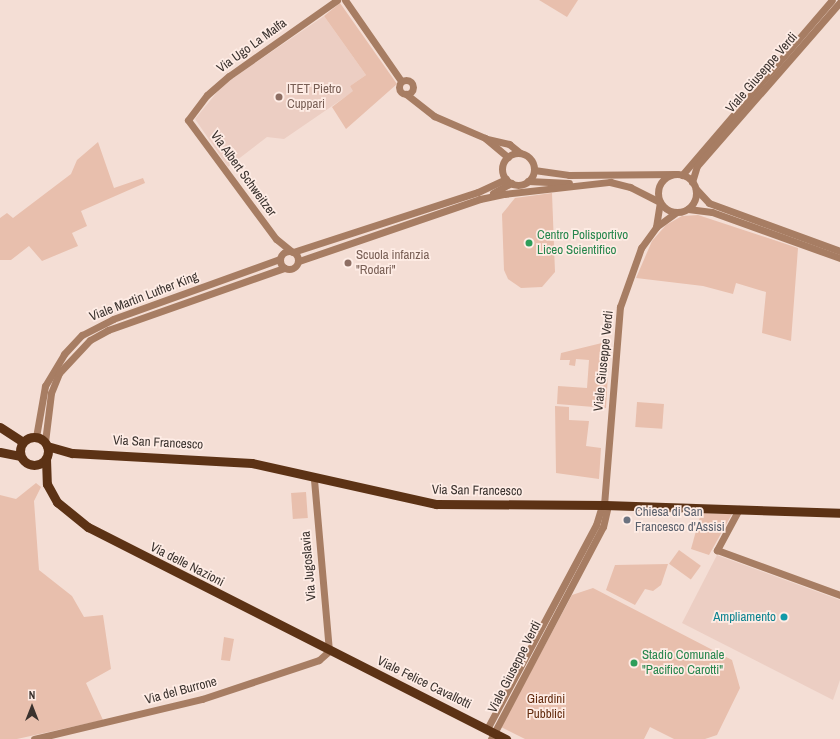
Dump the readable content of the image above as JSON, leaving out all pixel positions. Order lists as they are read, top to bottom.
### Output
{
  "streets": {
    "main road": ["Via San Francesco", "Via delle Nazioni", "Viale Felice Cavallotti"],
    "street": [
      "Via Ugo La Malfa",
      "Viale Giuseppe Verdi",
      "Via Albert Schweitzer",
      "Viale Martin Luther King",
      "Via Jugoslavia",
      "Via del Burrone"
    ]
  },
  "crossings": [
    ["Via Ugo La Malfa", "Via Albert Schweitzer"],
    ["Viale Giuseppe Verdi", "Viale Martin Luther King"],
    ["Viale Giuseppe Verdi", "Via San Francesco"],
    ["Viale Giuseppe Verdi", "Viale Felice Cavallotti"],
    ["Via Albert Schweitzer", "Viale Martin Luther King"],
    ["Viale Martin Luther King", "Via San Francesco"],
    ["Viale Martin Luther King", "Via delle Nazioni"],
    ["Via San Francesco", "Via delle Nazioni"],
    ["Via San Francesco", "Via Jugoslavia"],
    ["Via delle Nazioni", "Via Jugoslavia"],
    ["Via delle Nazioni", "Viale Felice Cavallotti"],
    ["Via delle Nazioni", "Via del Burrone"],
    ["Via Jugoslavia", "Viale Felice Cavallotti"],
    ["Via Jugoslavia", "Via del Burrone"],
    ["Viale Felice Cavallotti", "Via del Burrone"]
  ],
  "parks": ["Giardini Pubblici"],
  "places": [
    "ITET Pietro Cuppari",
    "Centro Polisportivo Liceo Scientifico",
    "Scuola infanzia \"Rodari\"",
    "Chiesa di San Francesco d'Assisi",
    "Ampliamento",
    "Stadio Comunale \"Pacifico Carotti\""
  ],
  "north": "top"
}
